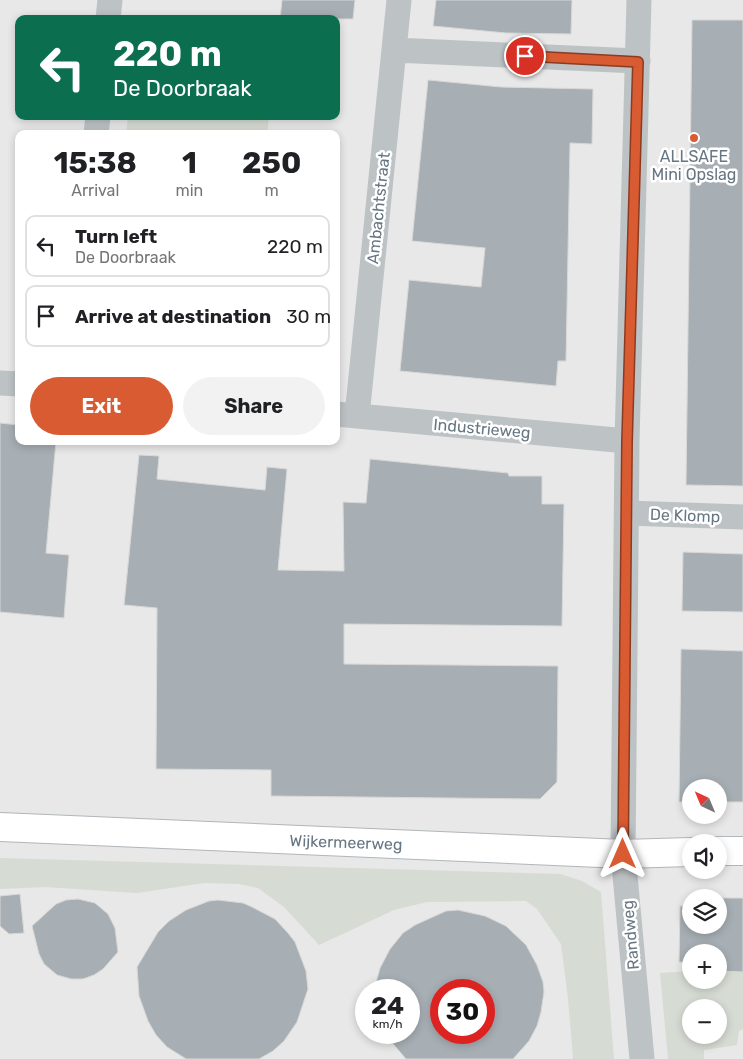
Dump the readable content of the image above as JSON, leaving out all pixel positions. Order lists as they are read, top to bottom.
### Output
{
  "streets": {
    "main road": ["Wijkermeerweg"],
    "street": [
      "Ambachtstraat",
      "Industrieweg",
      "De Klomp",
      "Randweg"
    ]
  },
  "crossings": [
    ["Ambachtstraat", "Industrieweg"],
    ["Industrieweg", "Randweg"],
    ["De Klomp", "Randweg"],
    ["Wijkermeerweg", "Randweg"]
  ],
  "places": ["ALLSAFE Mini Opslag"],
  "north": "top left",
  "page": {
    "turn": ["220 m", "De Doorbraak"],
    "eta": [
      "15:38",
      "Arrival",
      "1",
      "min",
      "250",
      "m"
    ],
    "list": [
      {
        "name": "Turn left",
        "note": "De Doorbraak",
        "value": "220 m"
      },
      {
        "name": "Arrive at destination",
        "value": "30 m"
      }
    ],
    "buttons": ["Exit", "Share"],
    "map_buttons": ["+", "−"],
    "speed": "24 km/h",
    "limit": "30"
  }
}
